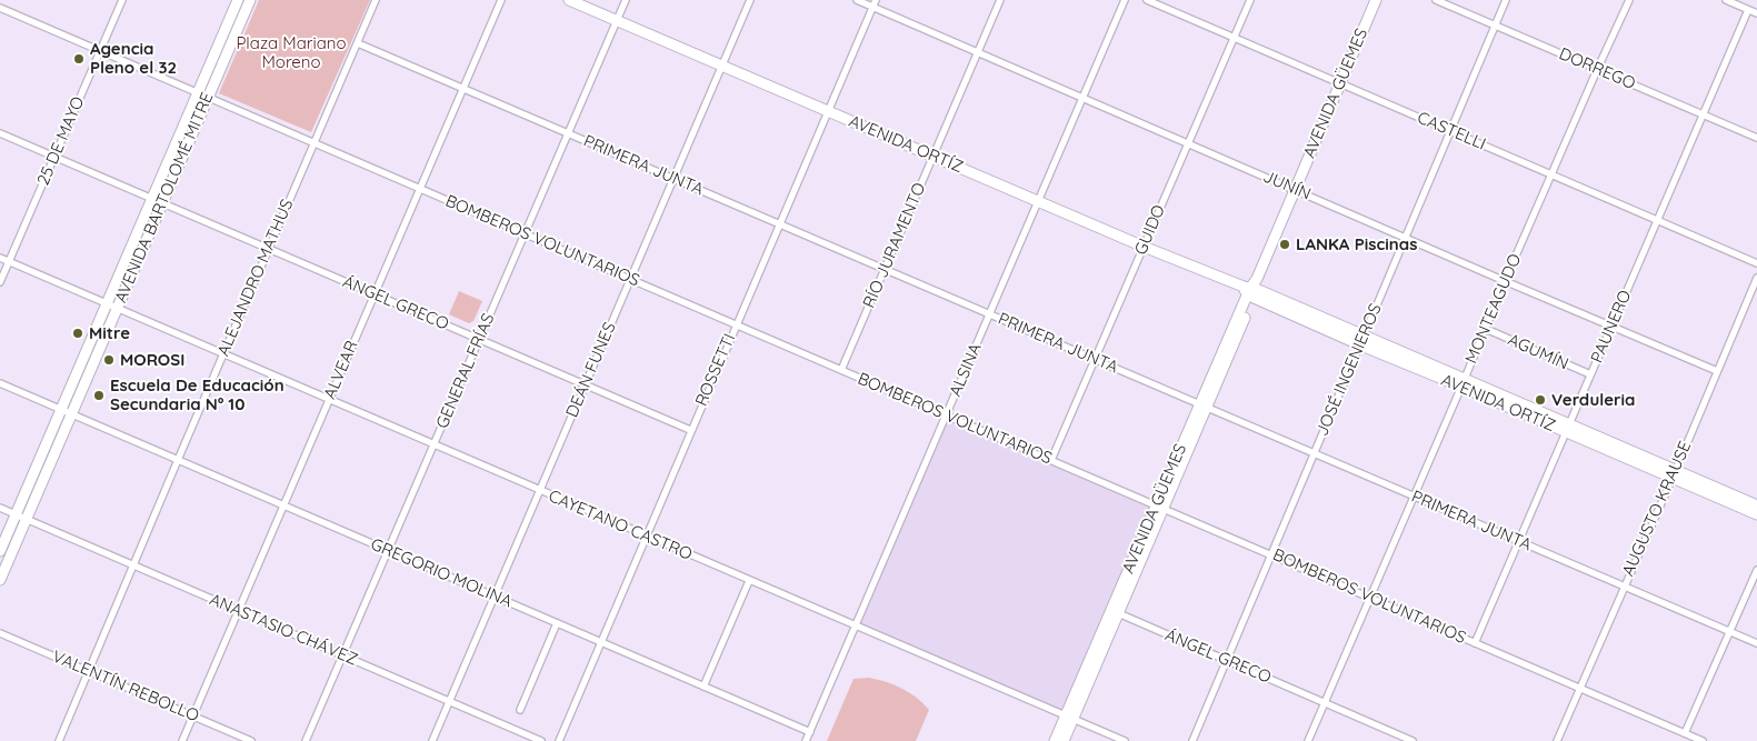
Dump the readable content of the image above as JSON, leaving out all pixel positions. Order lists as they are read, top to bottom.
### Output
{
  "streets": {
    "main road": ["AVENIDA GÜEMES", "AVENIDA ORTÍZ", "AVENIDA BARTOLOMÉ MITRE"],
    "street": [
      "DORREGO",
      "CASTELLI",
      "25 DE MAYO",
      "PRIMERA JUNTA",
      "JUNÍN",
      "GUIDO",
      "BOMBEROS VOLUNTARIOS",
      "RÍO JURAMENTO",
      "ALEJANDRO MATHUS",
      "ÁNGEL GRECO",
      "MONTEAGUDO",
      "PAUNERO",
      "AGUMÍN",
      "ALVEAR",
      "DEÁN FUNES",
      "ROSSETTI",
      "ALSINA",
      "JOSÉ INGENIEROS",
      "GENERAL FRÍAS",
      "AUGUSTO KRAUSE",
      "CAYETANO CASTRO",
      "GREGORIO MOLINA",
      "ANASTASIO CHÁVEZ",
      "VALENTÍN REBOLLO"
    ]
  },
  "crossings": [
    ["DORREGO", "MONTEAGUDO"],
    ["DORREGO", "PAUNERO"],
    ["DORREGO", "JOSÉ INGENIEROS"],
    ["AVENIDA GÜEMES", "CASTELLI"],
    ["AVENIDA GÜEMES", "AVENIDA ORTÍZ"],
    ["AVENIDA GÜEMES", "PRIMERA JUNTA"],
    ["AVENIDA GÜEMES", "JUNÍN"],
    ["AVENIDA GÜEMES", "BOMBEROS VOLUNTARIOS"],
    ["AVENIDA GÜEMES", "ÁNGEL GRECO"],
    ["AVENIDA GÜEMES", "CAYETANO CASTRO"],
    ["CASTELLI", "GUIDO"],
    ["CASTELLI", "MONTEAGUDO"],
    ["CASTELLI", "PAUNERO"],
    ["CASTELLI", "JOSÉ INGENIEROS"],
    ["25 DE MAYO", "BOMBEROS VOLUNTARIOS"],
    ["25 DE MAYO", "ÁNGEL GRECO"],
    ["25 DE MAYO", "CAYETANO CASTRO"],
    ["AVENIDA ORTÍZ", "GUIDO"],
    ["AVENIDA ORTÍZ", "RÍO JURAMENTO"],
    ["AVENIDA ORTÍZ", "MONTEAGUDO"],
    ["AVENIDA ORTÍZ", "PAUNERO"],
    ["AVENIDA ORTÍZ", "DEÁN FUNES"],
    ["AVENIDA ORTÍZ", "ROSSETTI"],
    ["AVENIDA ORTÍZ", "ALSINA"],
    ["AVENIDA ORTÍZ", "JOSÉ INGENIEROS"],
    ["AVENIDA ORTÍZ", "GENERAL FRÍAS"],
    ["AVENIDA ORTÍZ", "AUGUSTO KRAUSE"],
    ["PRIMERA JUNTA", "GUIDO"],
    ["PRIMERA JUNTA", "RÍO JURAMENTO"],
    ["PRIMERA JUNTA", "ALEJANDRO MATHUS"],
    ["PRIMERA JUNTA", "MONTEAGUDO"],
    ["PRIMERA JUNTA", "PAUNERO"],
    ["PRIMERA JUNTA", "ALVEAR"],
    ["PRIMERA JUNTA", "DEÁN FUNES"],
    ["PRIMERA JUNTA", "ROSSETTI"],
    ["PRIMERA JUNTA", "ALSINA"],
    ["PRIMERA JUNTA", "JOSÉ INGENIEROS"],
    ["PRIMERA JUNTA", "GENERAL FRÍAS"],
    ["PRIMERA JUNTA", "AUGUSTO KRAUSE"],
    ["JUNÍN", "GUIDO"],
    ["JUNÍN", "RÍO JURAMENTO"],
    ["JUNÍN", "MONTEAGUDO"],
    ["JUNÍN", "PAUNERO"],
    ["JUNÍN", "ROSSETTI"],
    ["JUNÍN", "ALSINA"],
    ["JUNÍN", "JOSÉ INGENIEROS"],
    ["JUNÍN", "AUGUSTO KRAUSE"],
    ["AVENIDA BARTOLOMÉ MITRE", "BOMBEROS VOLUNTARIOS"],
    ["AVENIDA BARTOLOMÉ MITRE", "ÁNGEL GRECO"],
    ["AVENIDA BARTOLOMÉ MITRE", "CAYETANO CASTRO"],
    ["AVENIDA BARTOLOMÉ MITRE", "GREGORIO MOLINA"],
    ["AVENIDA BARTOLOMÉ MITRE", "ANASTASIO CHÁVEZ"],
    ["GUIDO", "BOMBEROS VOLUNTARIOS"],
    ["BOMBEROS VOLUNTARIOS", "RÍO JURAMENTO"],
    ["BOMBEROS VOLUNTARIOS", "ALEJANDRO MATHUS"],
    ["BOMBEROS VOLUNTARIOS", "MONTEAGUDO"],
    ["BOMBEROS VOLUNTARIOS", "PAUNERO"],
    ["BOMBEROS VOLUNTARIOS", "ALVEAR"],
    ["BOMBEROS VOLUNTARIOS", "DEÁN FUNES"],
    ["BOMBEROS VOLUNTARIOS", "ROSSETTI"],
    ["BOMBEROS VOLUNTARIOS", "ALSINA"],
    ["BOMBEROS VOLUNTARIOS", "JOSÉ INGENIEROS"],
    ["BOMBEROS VOLUNTARIOS", "GENERAL FRÍAS"],
    ["BOMBEROS VOLUNTARIOS", "AUGUSTO KRAUSE"],
    ["ALEJANDRO MATHUS", "ÁNGEL GRECO"],
    ["ALEJANDRO MATHUS", "CAYETANO CASTRO"],
    ["ALEJANDRO MATHUS", "GREGORIO MOLINA"],
    ["ALEJANDRO MATHUS", "ANASTASIO CHÁVEZ"],
    ["ALEJANDRO MATHUS", "VALENTÍN REBOLLO"],
    ["ÁNGEL GRECO", "MONTEAGUDO"],
    ["ÁNGEL GRECO", "ALVEAR"],
    ["ÁNGEL GRECO", "DEÁN FUNES"],
    ["ÁNGEL GRECO", "ROSSETTI"],
    ["ÁNGEL GRECO", "JOSÉ INGENIEROS"],
    ["ÁNGEL GRECO", "GENERAL FRÍAS"],
    ["MONTEAGUDO", "AGUMÍN"],
    ["PAUNERO", "AGUMÍN"],
    ["ALVEAR", "CAYETANO CASTRO"],
    ["ALVEAR", "GREGORIO MOLINA"],
    ["ALVEAR", "ANASTASIO CHÁVEZ"],
    ["ALVEAR", "VALENTÍN REBOLLO"],
    ["DEÁN FUNES", "CAYETANO CASTRO"],
    ["DEÁN FUNES", "GREGORIO MOLINA"],
    ["DEÁN FUNES", "ANASTASIO CHÁVEZ"],
    ["ROSSETTI", "CAYETANO CASTRO"],
    ["ROSSETTI", "GREGORIO MOLINA"],
    ["ALSINA", "CAYETANO CASTRO"],
    ["ALSINA", "GREGORIO MOLINA"],
    ["GENERAL FRÍAS", "CAYETANO CASTRO"],
    ["GENERAL FRÍAS", "GREGORIO MOLINA"],
    ["GENERAL FRÍAS", "ANASTASIO CHÁVEZ"]
  ],
  "parks": ["Plaza Mariano Moreno"],
  "places": [
    "Agencia Pleno el 32",
    "LANKA Piscinas",
    "Mitre",
    "MOROSI",
    "Escuela De Educación Secundaria Nº 10",
    "Verduleria"
  ]
}
